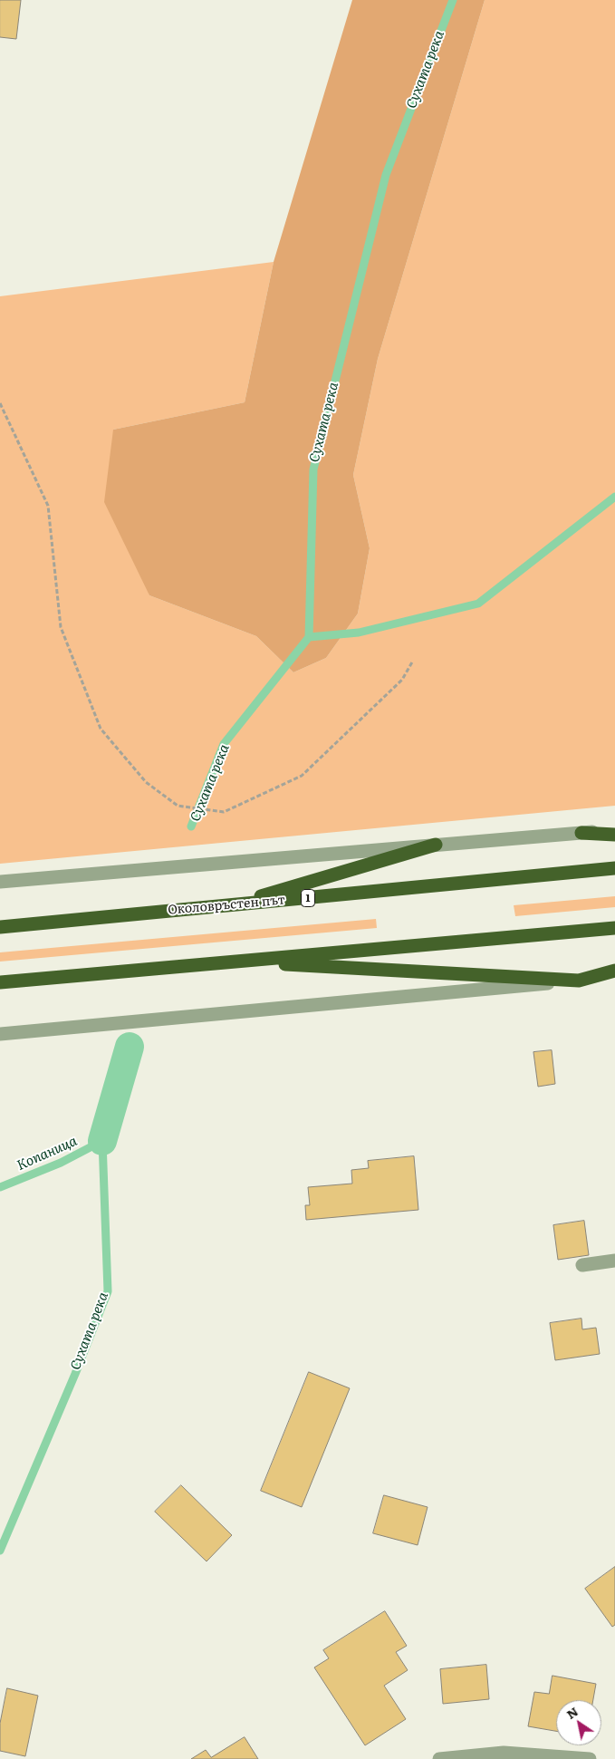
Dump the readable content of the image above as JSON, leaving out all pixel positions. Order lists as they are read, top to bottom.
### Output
{
  "streets": {
    "highway": ["1", "Околовръстен път"]
  },
  "water": ["Сухата река", "Копаница"],
  "north": "top left"
}
